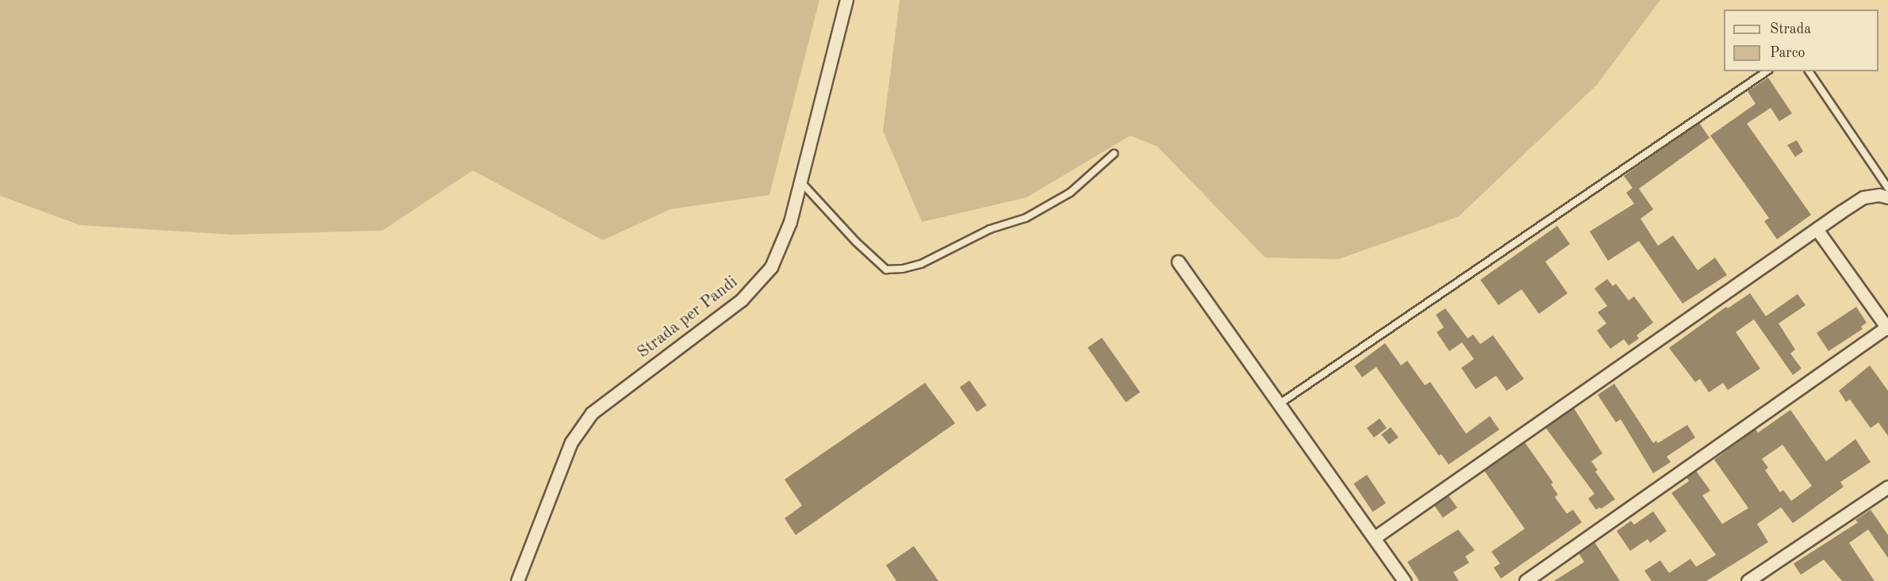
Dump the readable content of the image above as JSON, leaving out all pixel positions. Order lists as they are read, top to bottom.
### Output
{
  "streets": {
    "street": ["Strada per Pandi"]
  },
  "legend": ["Strada", "Parco"]
}
